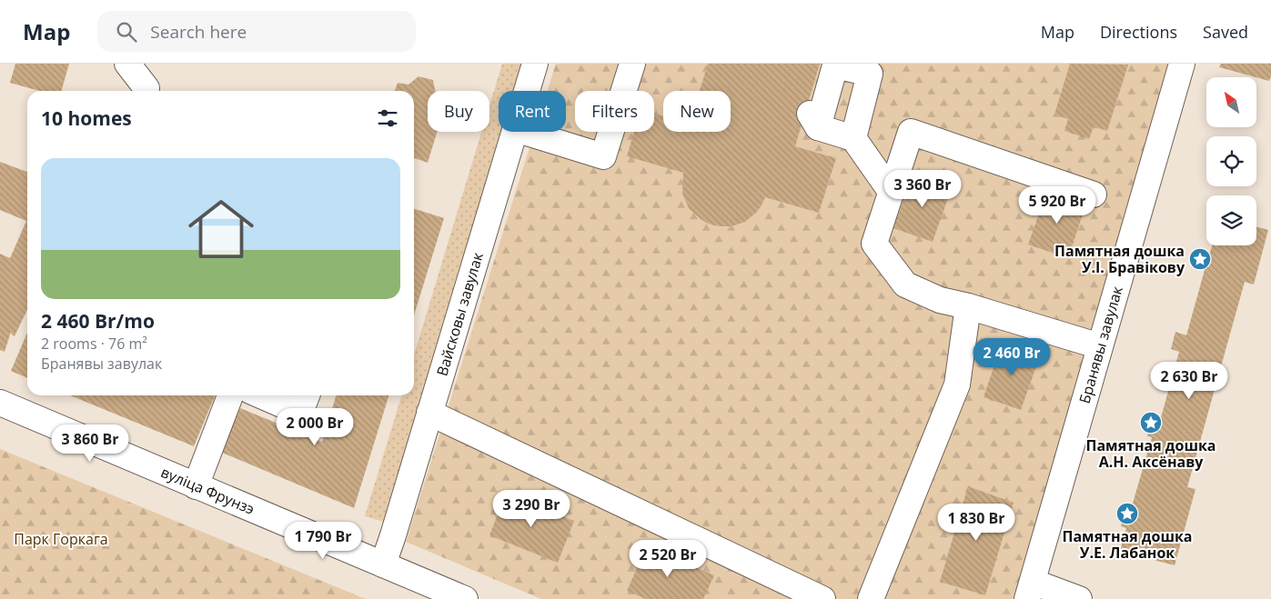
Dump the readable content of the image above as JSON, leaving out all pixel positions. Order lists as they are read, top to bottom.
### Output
{
  "streets": {
    "street": ["Вайсковы завулак", "Бранявы завулак", "вуліца Фрунзэ"]
  },
  "crossings": [
    ["Вайсковы завулак", "вуліца Фрунзэ"]
  ],
  "parks": ["Парк Горкага"],
  "places": {
    "place": ["Памятная дошка У.І. Бравікову", "Памятная дошка А.Н. Аксёнаву", "Памятная дошка У.Е. Лабанок"]
  },
  "north": "top left",
  "page": {
    "header": "Map",
    "search": "Search here",
    "nav": ["Map", "Directions", "Saved"],
    "chip": [
      "Buy",
      "Rent",
      "Filters",
      "New"
    ],
    "heading": "10 homes",
    "list": [
      {
        "name": "2 460 Br/mo",
        "note": "2 rooms · 76 m² · Бранявы завулак"
      }
    ],
    "price": [
      "3 360 Br",
      "5 920 Br",
      "2 460 Br",
      "2 630 Br",
      "2 000 Br",
      "3 860 Br",
      "3 290 Br",
      "1 830 Br",
      "1 790 Br",
      "2 520 Br"
    ]
  }
}
